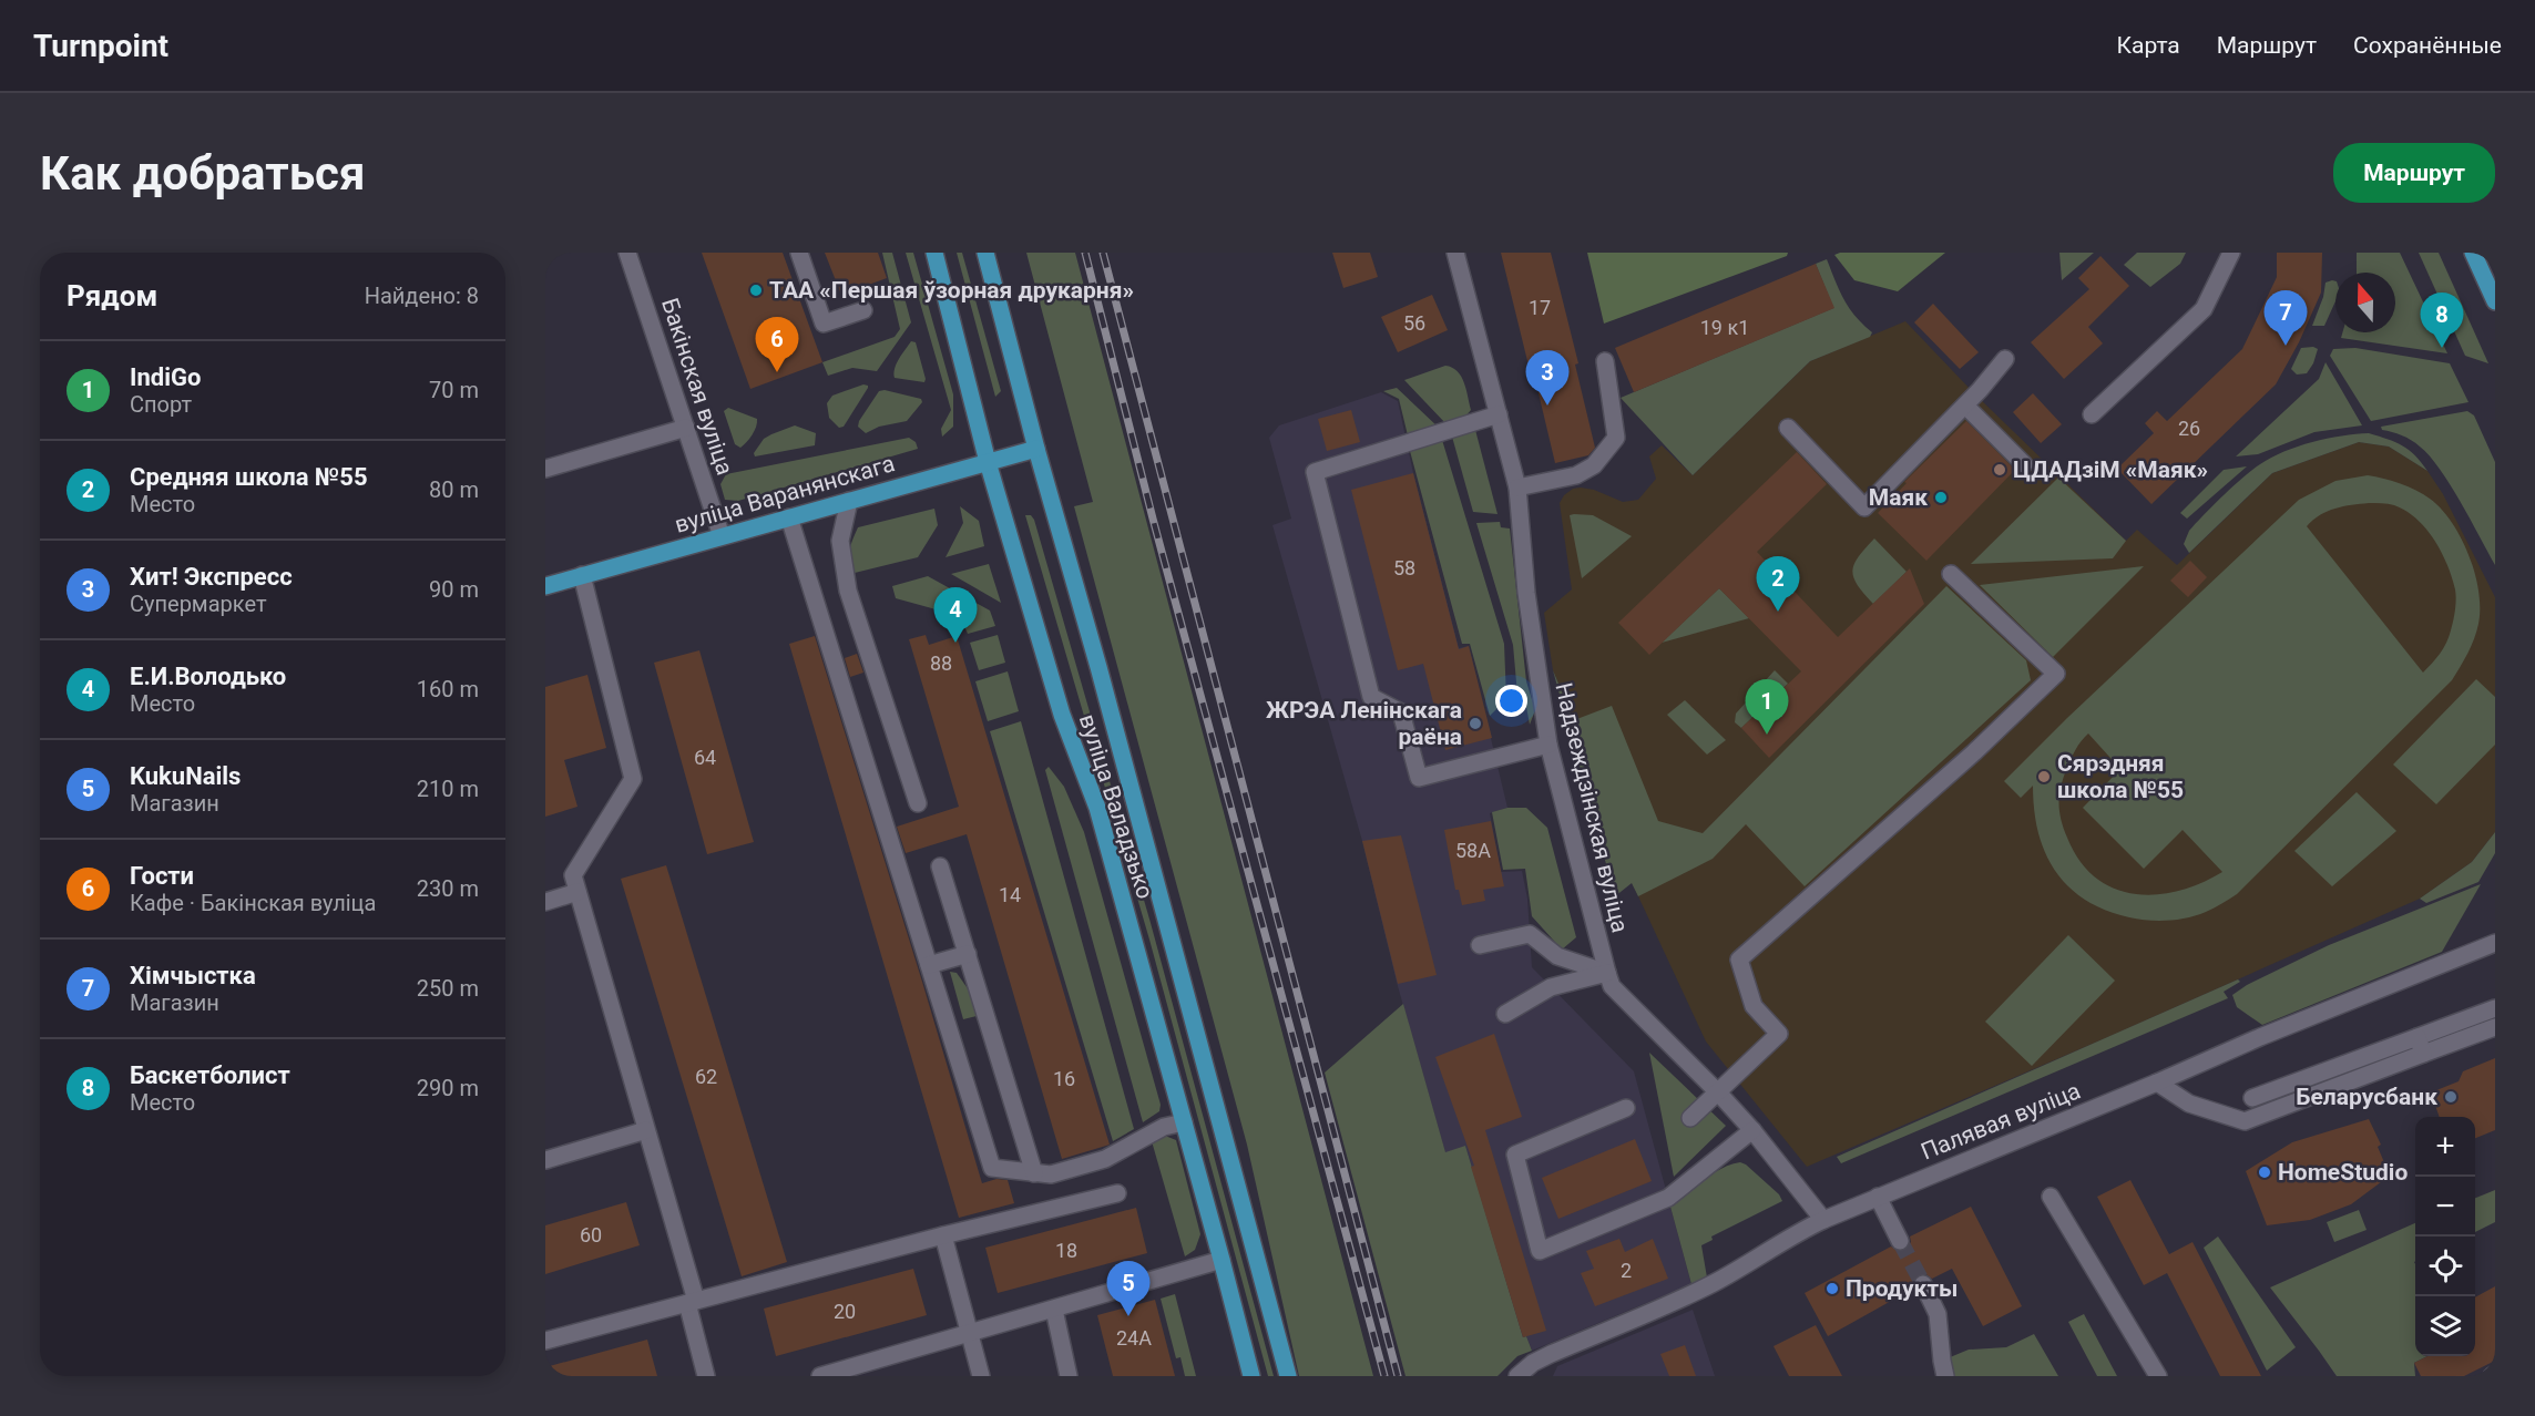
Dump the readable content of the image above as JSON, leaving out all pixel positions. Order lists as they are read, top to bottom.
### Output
{
  "streets": {
    "main road": ["вуліца Варанянскага", "вуліца Валадзько"],
    "street": ["Бакінская вуліца", "Надзеждзінская вуліца", "Палявая вуліца"]
  },
  "crossings": [
    ["Бакінская вуліца", "вуліца Варанянскага"],
    ["вуліца Варанянскага", "вуліца Валадзько"],
    ["Надзеждзінская вуліца", "Палявая вуліца"]
  ],
  "places": [
    "ТАА «Першая ўзорная друкарня»",
    "ЦДАДзіМ «Маяк»",
    "Маяк",
    "ЖРЭА Ленінскага раёна",
    "Сярэдняя школа №55",
    "Беларусбанк",
    "HomeStudio",
    "Продукты"
  ],
  "house_numbers": [
    "17",
    "56",
    "19 к1",
    "26",
    "58",
    "88",
    "64",
    "58А",
    "14",
    "62",
    "16",
    "60",
    "18",
    "2",
    "20",
    "24А"
  ],
  "north": "top",
  "page": {
    "header": "Turnpoint",
    "nav": ["Карта", "Маршрут", "Сохранённые"],
    "buttons": "Маршрут",
    "title": "Как добраться",
    "heading": ["Рядом", "Найдено: 8"],
    "pins": [
      "7",
      "8",
      "6",
      "3",
      "2",
      "4",
      "1",
      "5"
    ],
    "list": [
      {
        "mark": "1",
        "name": "IndiGo",
        "note": "Спорт",
        "value": "70 m"
      },
      {
        "mark": "2",
        "name": "Средняя школа №55",
        "note": "Место",
        "value": "80 m"
      },
      {
        "mark": "3",
        "name": "Хит! Экспресс",
        "note": "Супермаркет",
        "value": "90 m"
      },
      {
        "mark": "4",
        "name": "Е.И.Володько",
        "note": "Место",
        "value": "160 m"
      },
      {
        "mark": "5",
        "name": "KukuNails",
        "note": "Магазин",
        "value": "210 m"
      },
      {
        "mark": "6",
        "name": "Гости",
        "note": "Кафе · Бакінская вуліца",
        "value": "230 m"
      },
      {
        "mark": "7",
        "name": "Хімчыстка",
        "note": "Магазин",
        "value": "250 m"
      },
      {
        "mark": "8",
        "name": "Баскетболист",
        "note": "Место",
        "value": "290 m"
      }
    ],
    "map_buttons": ["+", "−"]
  }
}
